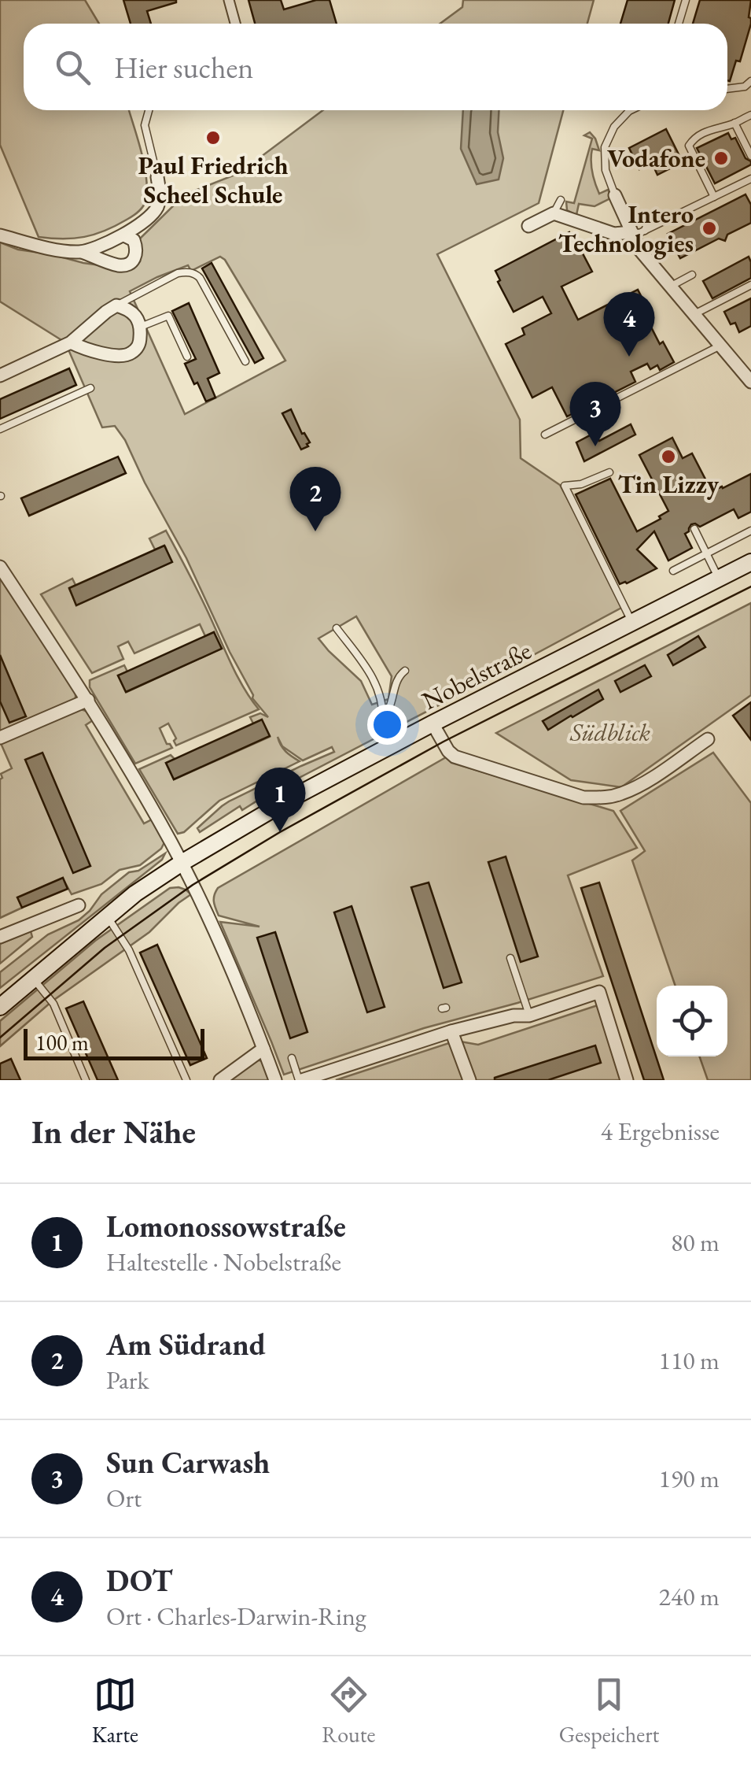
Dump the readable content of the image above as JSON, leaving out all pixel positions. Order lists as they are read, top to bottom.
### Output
{
  "streets": {
    "main road": ["Nobelstraße"]
  },
  "parks": ["Südblick"],
  "places": [
    "Paul Friedrich Scheel Schule",
    "Vodafone",
    "Intero Technologies",
    "Tin Lizzy"
  ],
  "scale_bar": "100 m",
  "page": {
    "search": "Hier suchen",
    "pins": [
      "4",
      "3",
      "2",
      "1"
    ],
    "scale": "100 m",
    "heading": ["In der Nähe", "4 Ergebnisse"],
    "list": [
      {
        "mark": "1",
        "name": "Lomonossowstraße",
        "note": "Haltestelle · Nobelstraße",
        "value": "80 m"
      },
      {
        "mark": "2",
        "name": "Am Südrand",
        "note": "Park",
        "value": "110 m"
      },
      {
        "mark": "3",
        "name": "Sun Carwash",
        "note": "Ort",
        "value": "190 m"
      },
      {
        "mark": "4",
        "name": "DOT",
        "note": "Ort · Charles-Darwin-Ring",
        "value": "240 m"
      }
    ],
    "nav": ["Karte", "Route", "Gespeichert"]
  }
}
